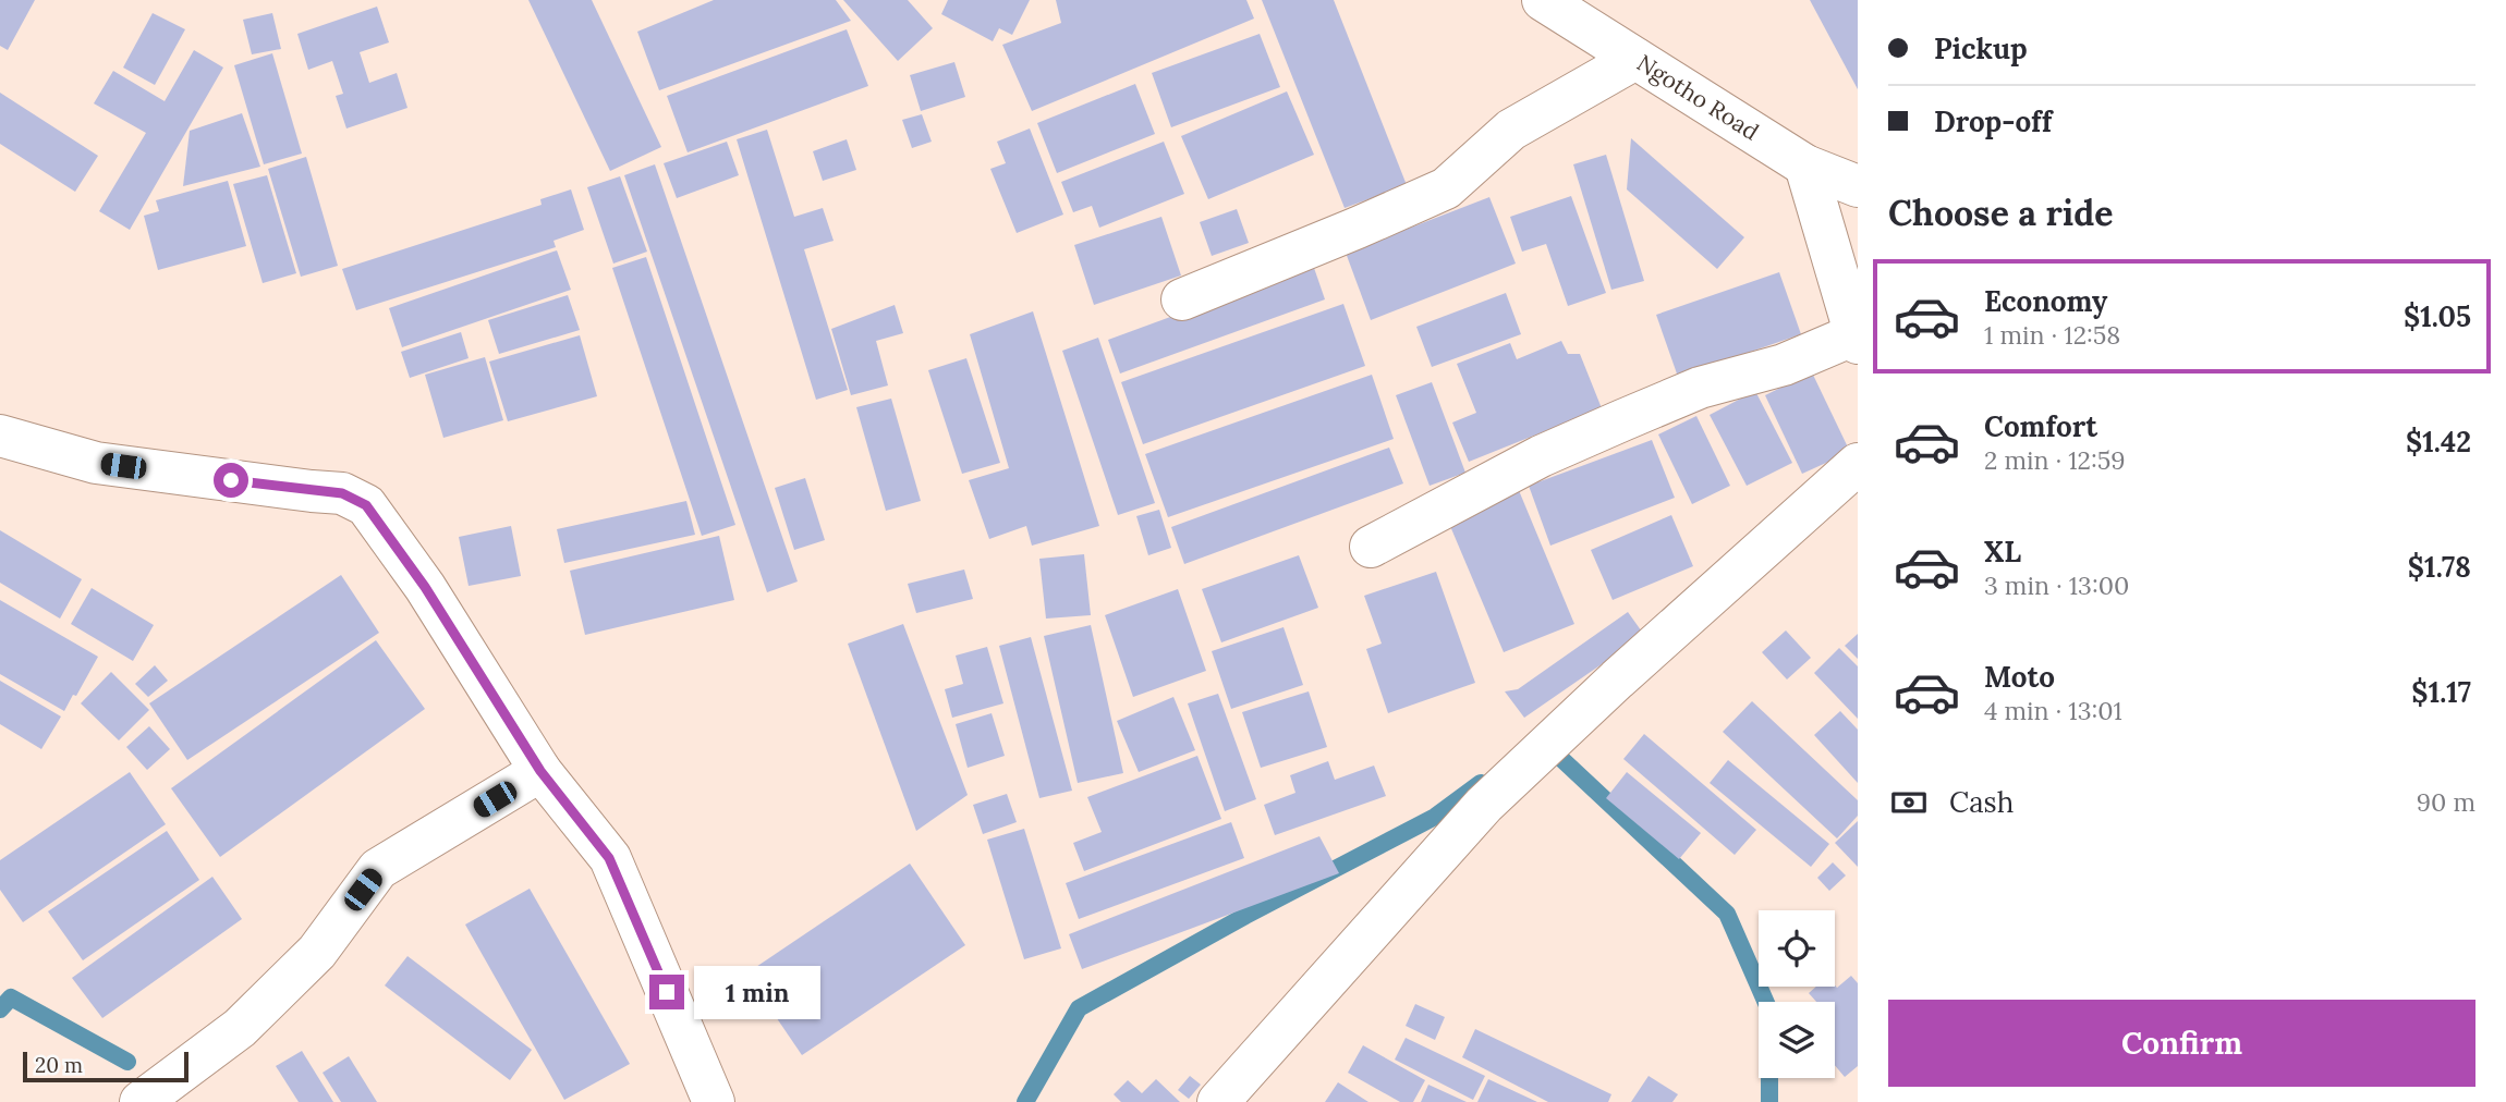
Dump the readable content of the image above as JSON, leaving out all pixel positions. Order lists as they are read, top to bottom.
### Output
{
  "streets": {
    "street": ["Ngotho Road"]
  },
  "scale_bar": "20 m",
  "page": {
    "banner": ["Pickup", "Drop-off"],
    "heading": "Choose a ride",
    "list": [
      {
        "name": "Economy",
        "note": "1 min · 12:58",
        "value": "$1.05"
      },
      {
        "name": "Comfort",
        "note": "2 min · 12:59",
        "value": "$1.42"
      },
      {
        "name": "XL",
        "note": "3 min · 13:00",
        "value": "$1.78"
      },
      {
        "name": "Moto",
        "note": "4 min · 13:01",
        "value": "$1.17"
      }
    ],
    "pay": ["Cash", "90 m"],
    "bubble": "1 min",
    "buttons": "Confirm",
    "scale": "20 m"
  }
}
